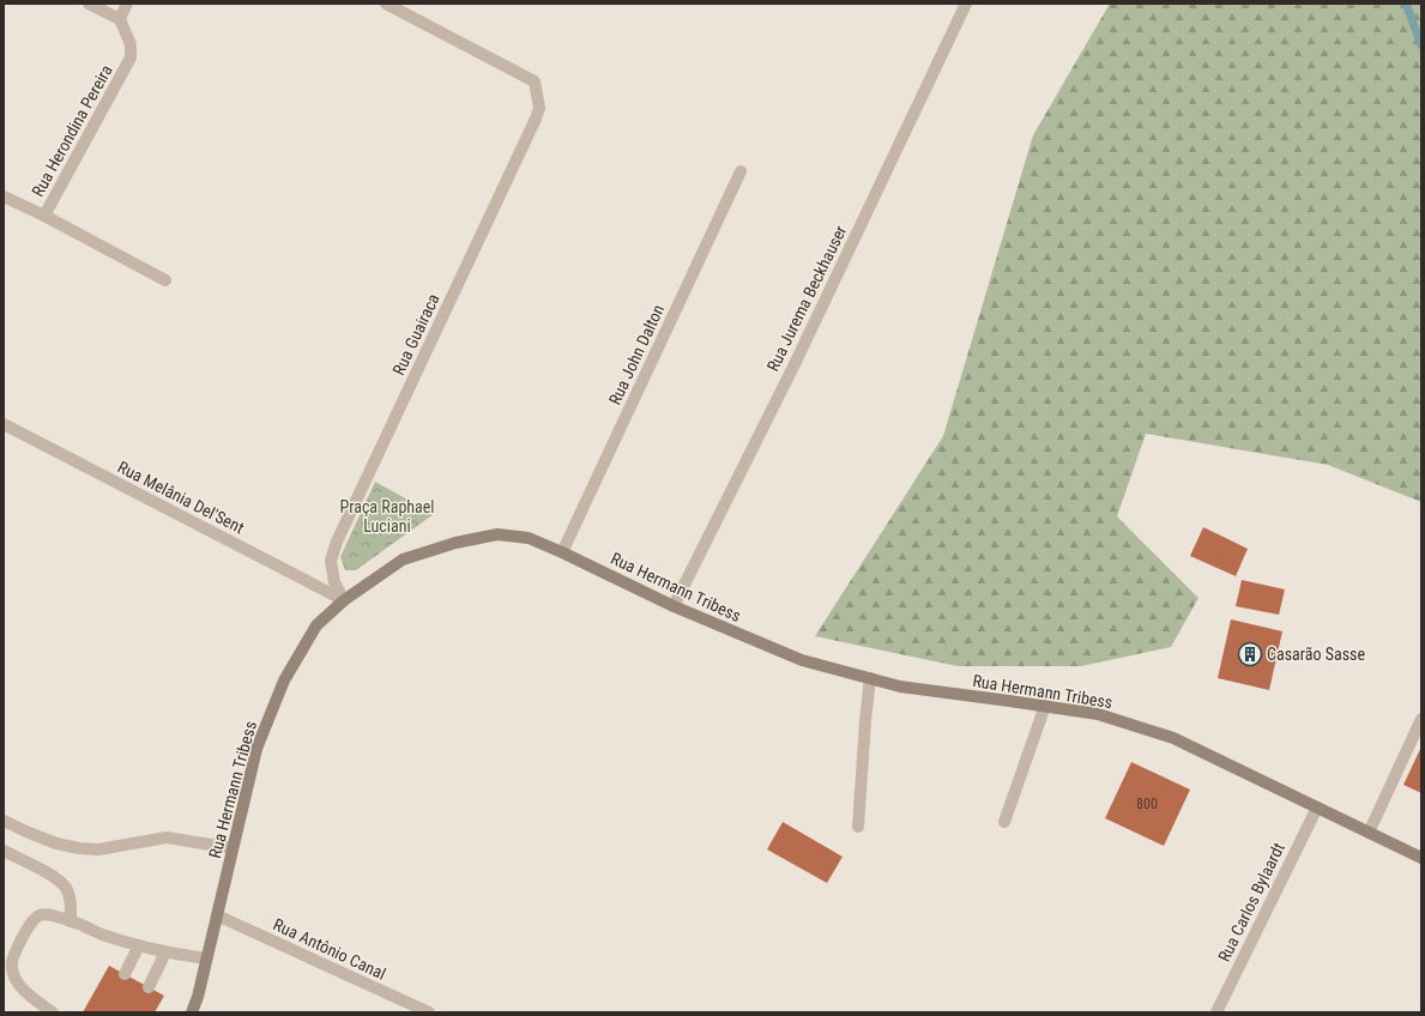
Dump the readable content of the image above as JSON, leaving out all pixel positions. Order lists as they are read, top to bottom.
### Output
{
  "streets": {
    "main road": ["Rua Hermann Tribess"],
    "street": [
      "Rua Herondina Pereira",
      "Rua Jurema Beckhauser",
      "Rua Guairaca",
      "Rua John Dalton",
      "Rua Melânia Del'Sent",
      "Rua Carlos Bylaardt",
      "Rua Antônio Canal"
    ]
  },
  "crossings": [
    ["Rua Jurema Beckhauser", "Rua Hermann Tribess"],
    ["Rua Guairaca", "Rua Melânia Del'Sent"],
    ["Rua Guairaca", "Rua Hermann Tribess"],
    ["Rua John Dalton", "Rua Hermann Tribess"],
    ["Rua Melânia Del'Sent", "Rua Hermann Tribess"],
    ["Rua Hermann Tribess", "Rua Carlos Bylaardt"],
    ["Rua Hermann Tribess", "Rua Antônio Canal"]
  ],
  "parks": ["Praça Raphael Luciani"],
  "places": {
    "building": ["Casarão Sasse"]
  },
  "house_numbers": ["800"]
}
